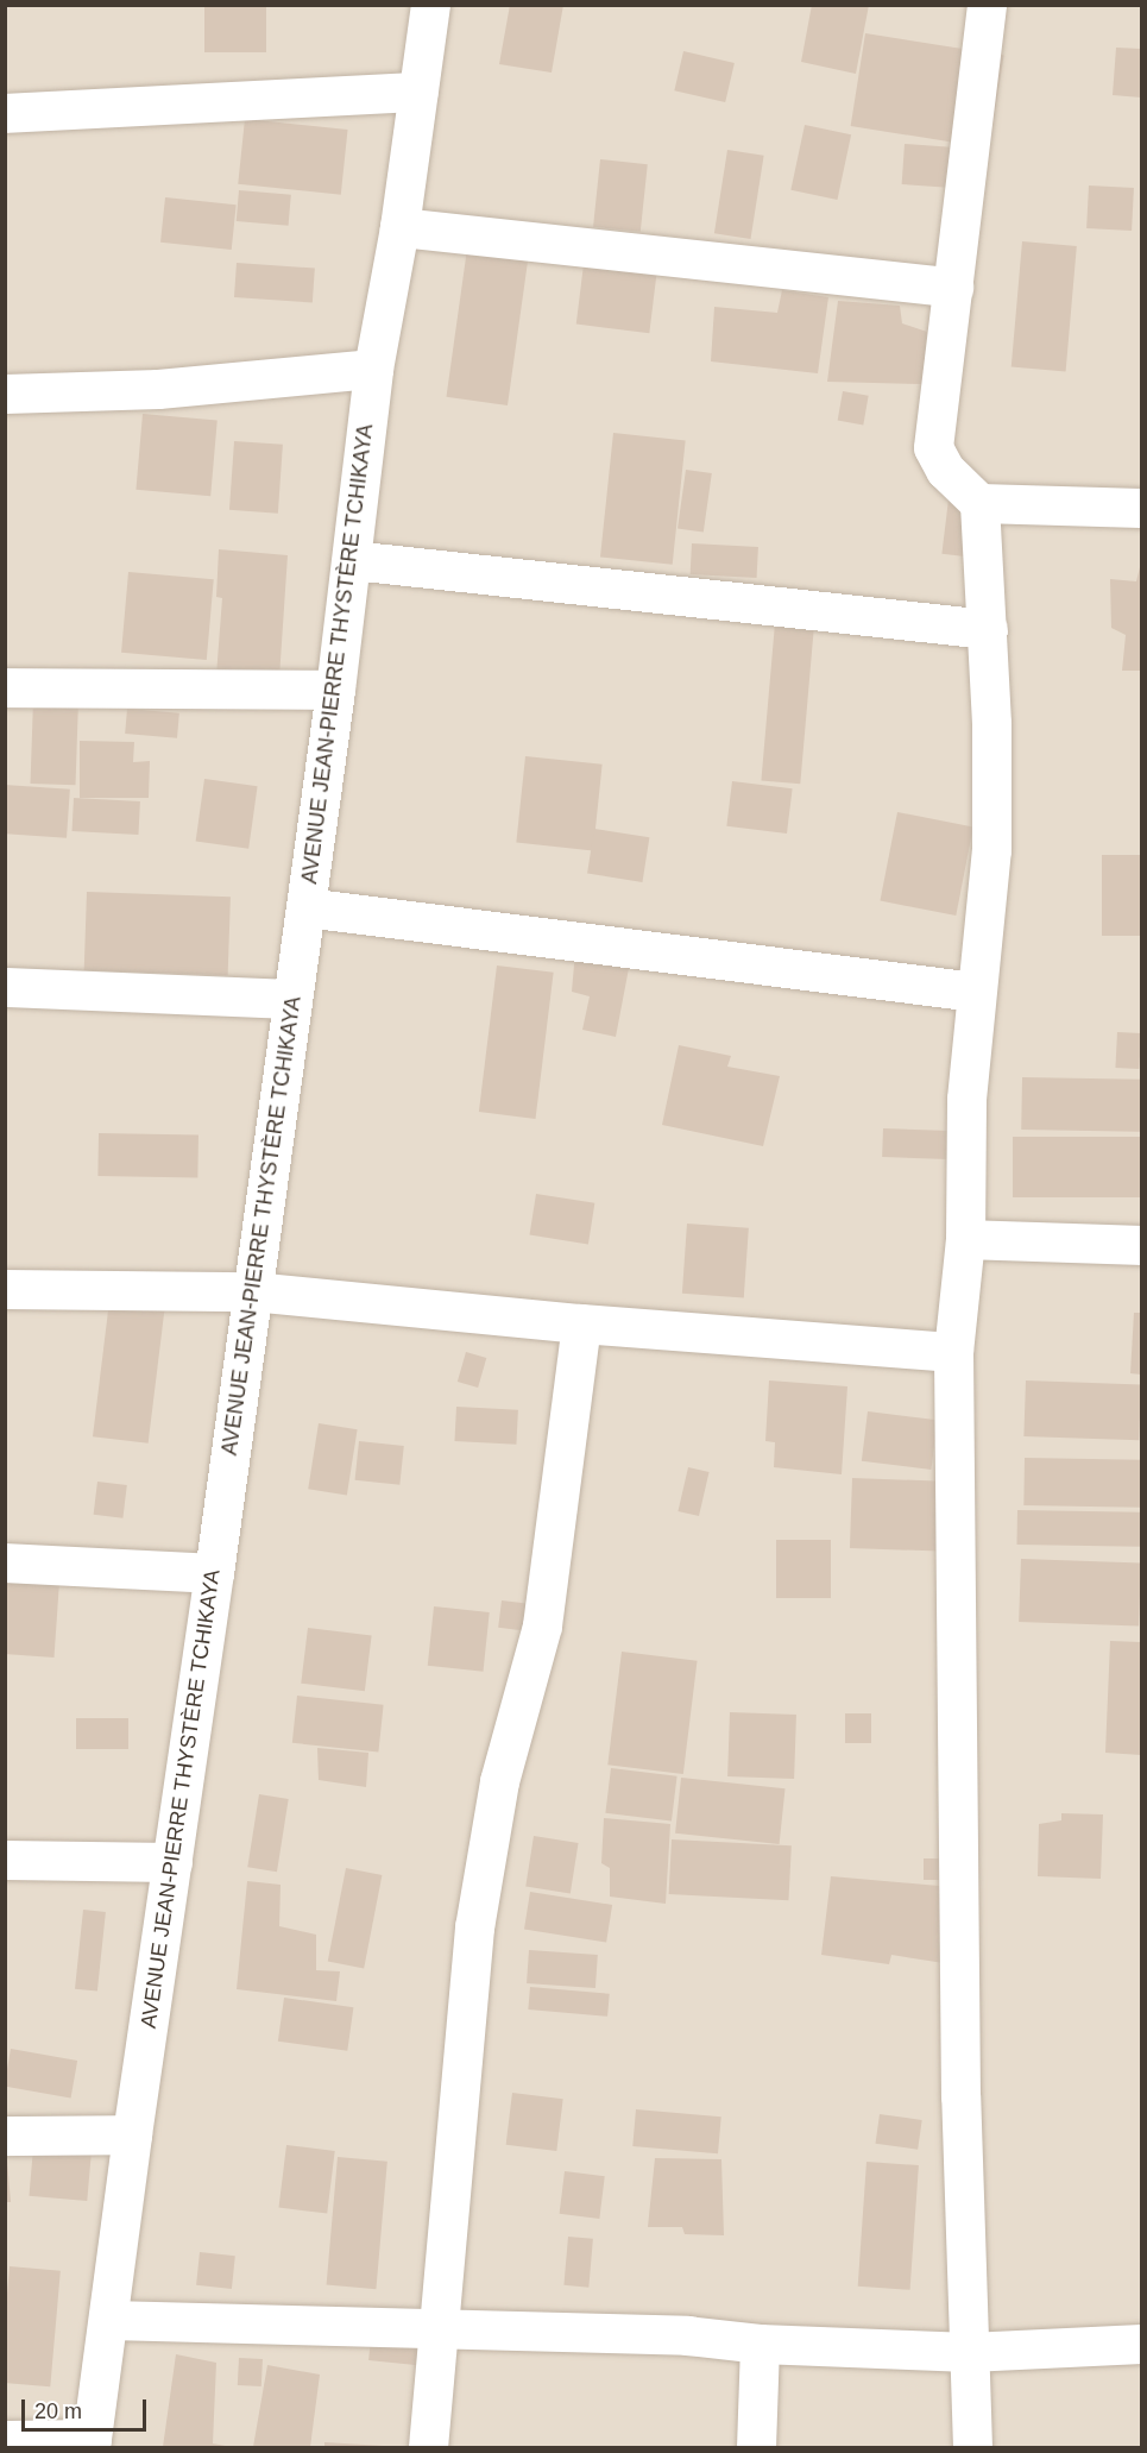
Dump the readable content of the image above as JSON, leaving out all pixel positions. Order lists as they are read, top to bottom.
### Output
{
  "streets": {
    "street": ["AVENUE JEAN-PIERRE THYSTÈRE TCHIKAYA"]
  },
  "scale_bar": "20 m"
}
